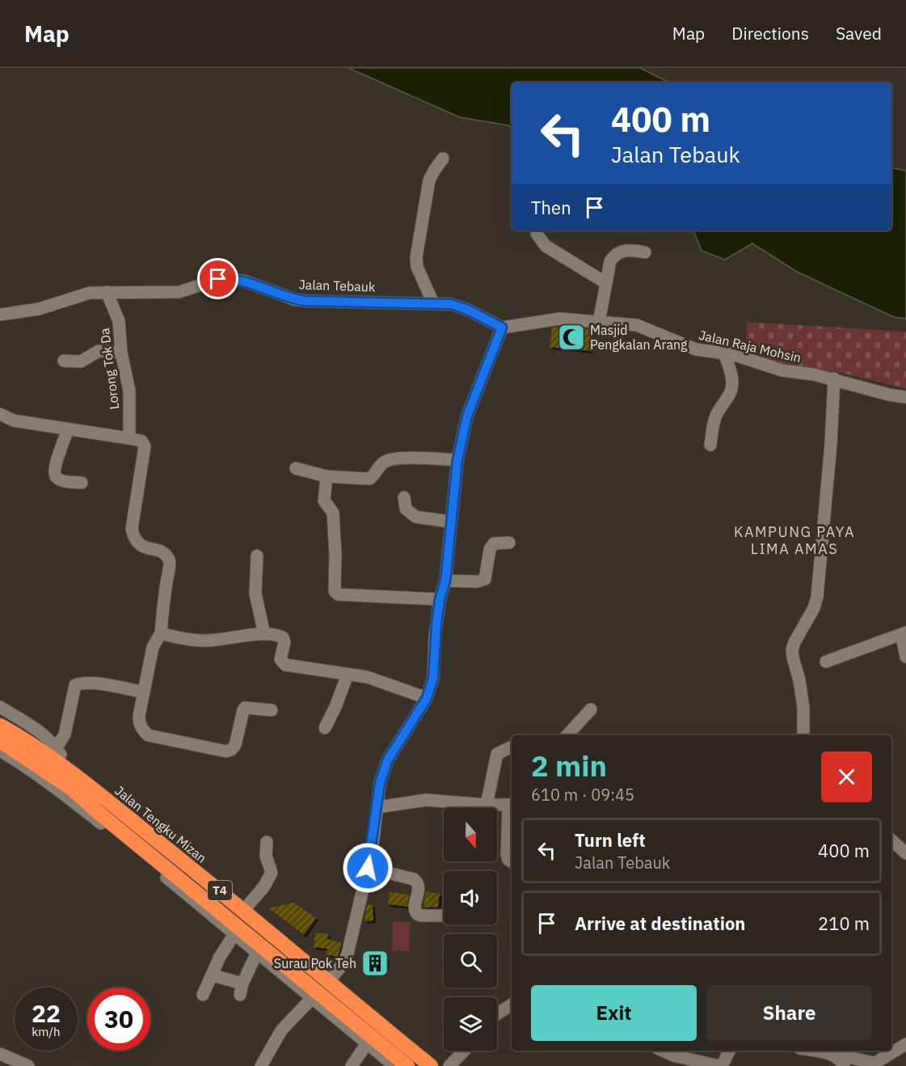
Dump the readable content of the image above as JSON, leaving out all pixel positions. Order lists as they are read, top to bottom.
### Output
{
  "streets": {
    "highway": ["Jalan Tengku Mizan", "T4"],
    "street": ["Jalan Tebauk", "Jalan Raja Mohsin", "Lorong Tok Da"]
  },
  "crossings": [
    ["Jalan Tebauk", "Jalan Raja Mohsin"],
    ["Jalan Tebauk", "Lorong Tok Da"]
  ],
  "districts": ["KAMPUNG PAYA LIMA AMAS"],
  "places": {
    "mosque": ["Masjid Pengkalan Arang"],
    "building": ["Surau Pok Teh"]
  },
  "north": "bottom",
  "page": {
    "header": "Map",
    "nav": ["Map", "Directions", "Saved"],
    "turn": ["400 m", "Jalan Tebauk"],
    "then": "Then",
    "heading": ["2 min", "610 m · 09:45"],
    "list": [
      {
        "name": "Turn left",
        "note": "Jalan Tebauk",
        "value": "400 m"
      },
      {
        "name": "Arrive at destination",
        "value": "210 m"
      }
    ],
    "buttons": ["Exit", "Share"],
    "speed": "22 km/h",
    "limit": "30"
  }
}
